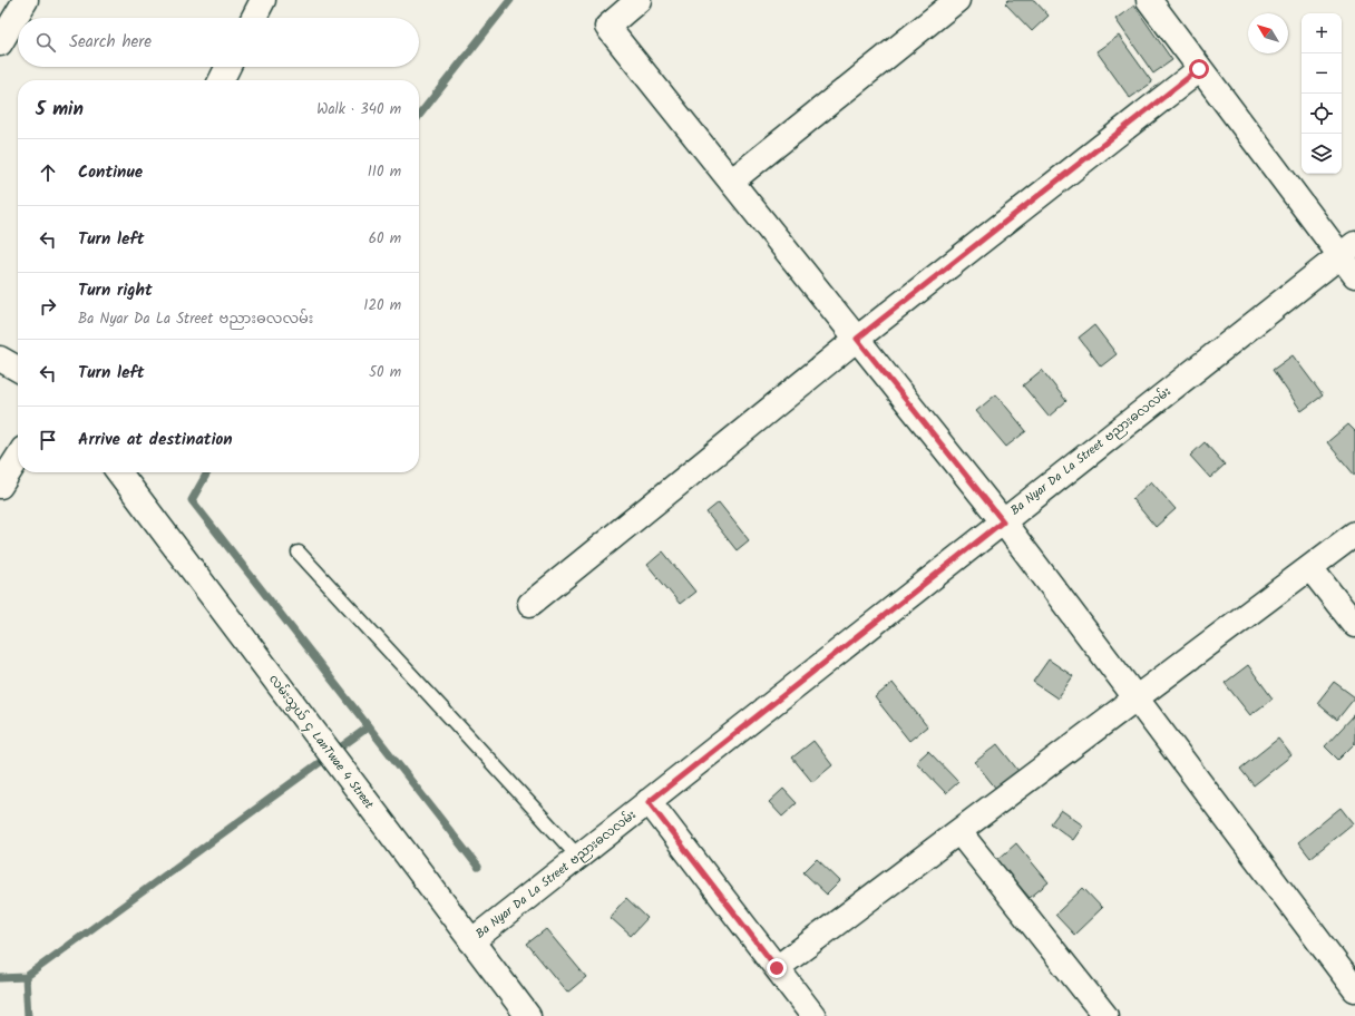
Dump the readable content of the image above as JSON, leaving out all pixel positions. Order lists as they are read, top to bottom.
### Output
{
  "streets": {
    "street": ["Ba Nyar Da La Street ဗညားဓလလမ်း", "လမ်းသွယ် ၄ LanTwae 4 Street"]
  },
  "crossings": [
    ["Ba Nyar Da La Street ဗညားဓလလမ်း", "လမ်းသွယ် ၄ LanTwae 4 Street"]
  ],
  "north": "top left",
  "page": {
    "map_buttons": ["+", "−"],
    "search": "Search here",
    "heading": ["5 min", "Walk · 340 m"],
    "list": [
      ["Continue", "110 m"],
      ["Turn left", "60 m"],
      ["Turn right", "Ba Nyar Da La Street ဗညားဓလလမ်း", "120 m"],
      ["Turn left", "50 m"],
      "Arrive at destination"
    ]
  }
}
